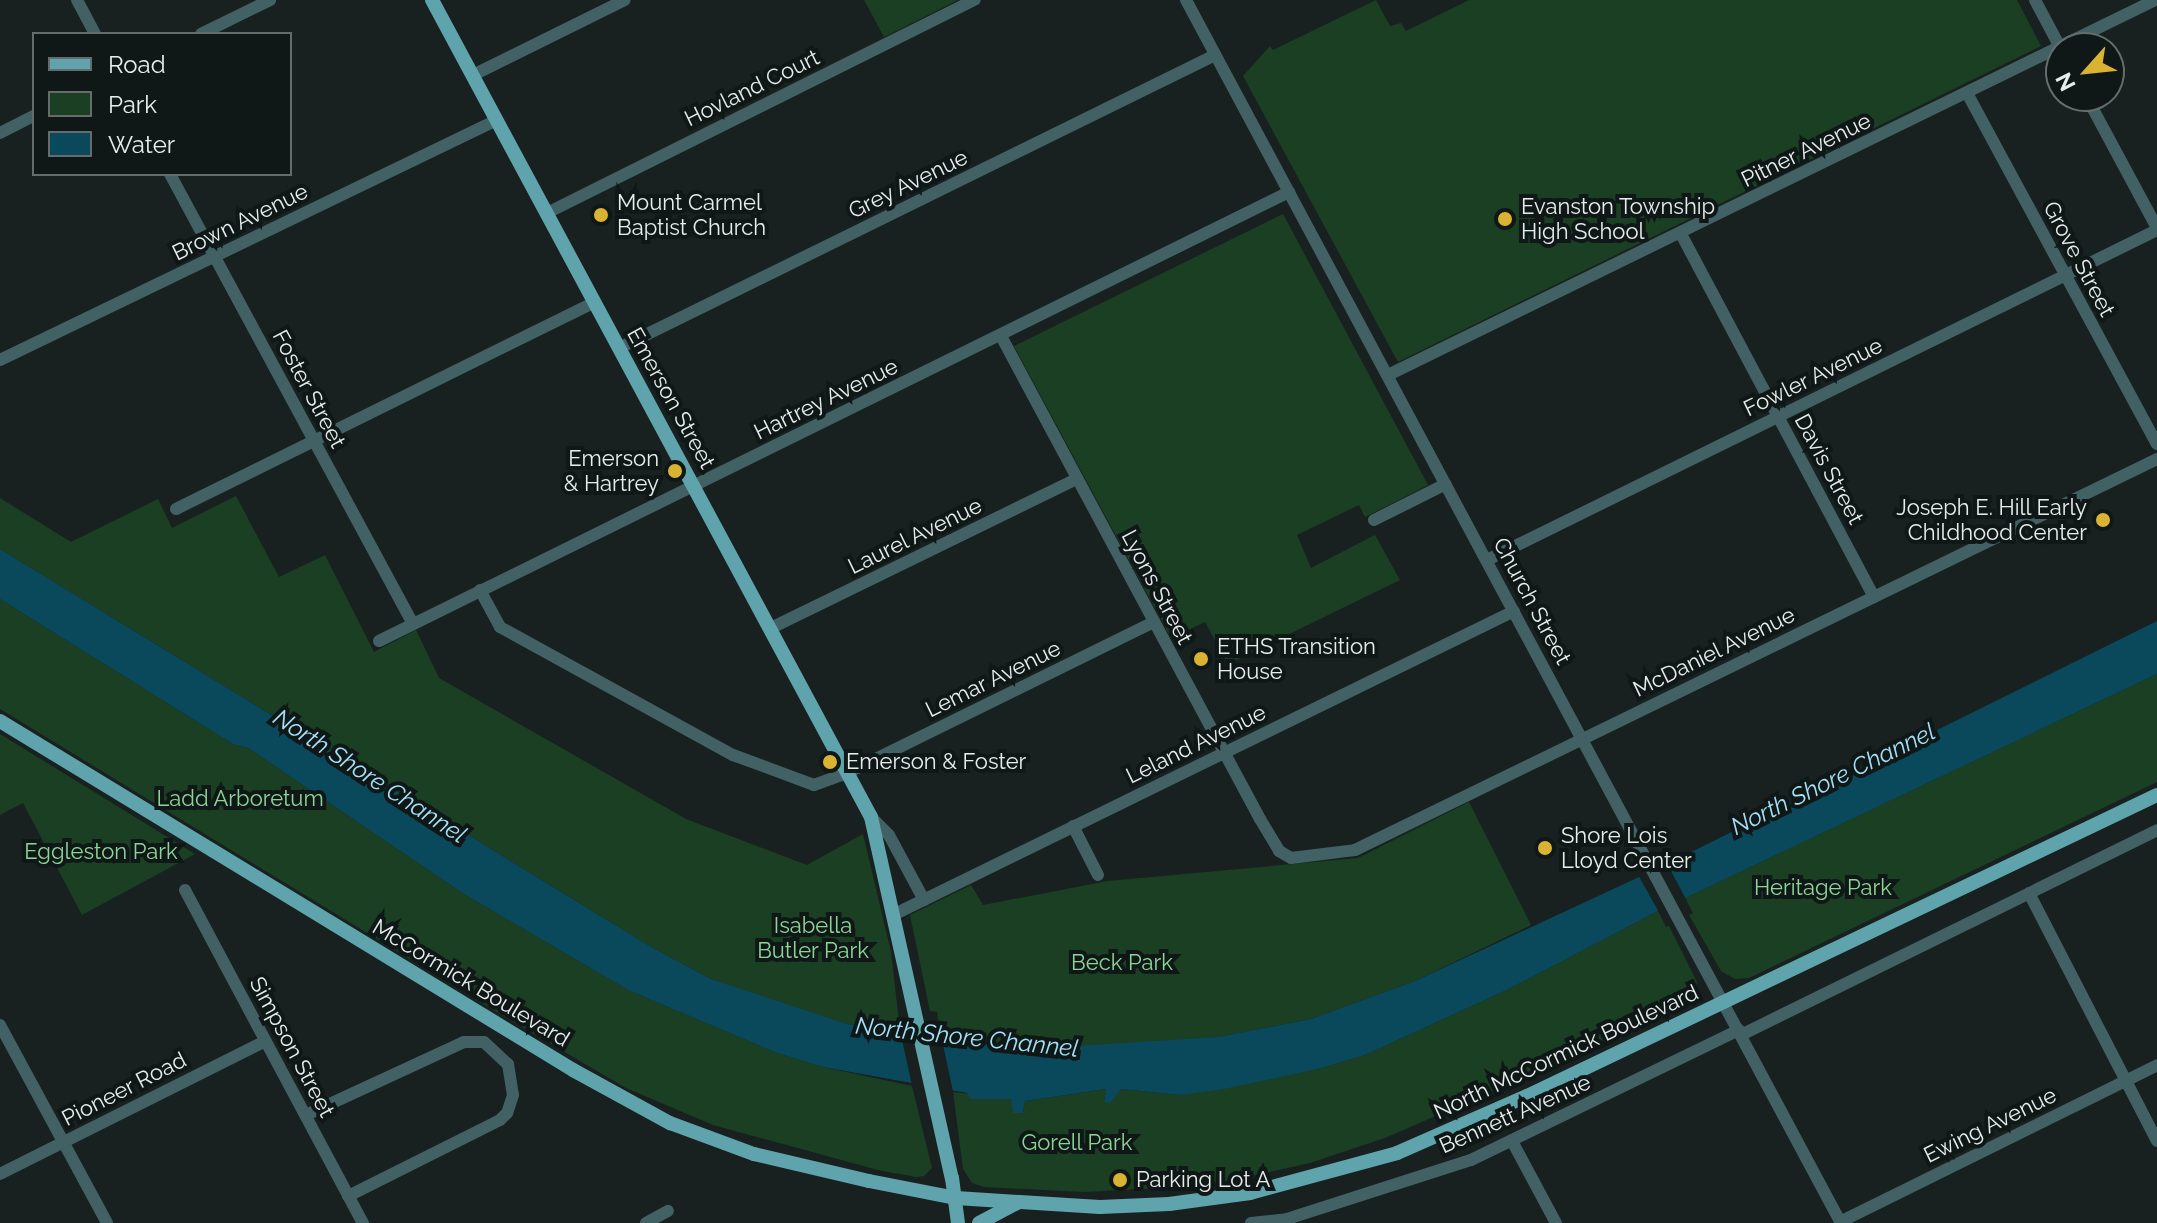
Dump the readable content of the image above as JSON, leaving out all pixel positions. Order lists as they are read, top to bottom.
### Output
{
  "streets": {
    "main road": ["Emerson Street", "McCormick Boulevard", "North McCormick Boulevard"],
    "street": [
      "Hovland Court",
      "Pitner Avenue",
      "Grey Avenue",
      "Brown Avenue",
      "Grove Street",
      "Fowler Avenue",
      "Foster Street",
      "Hartrey Avenue",
      "Davis Street",
      "Laurel Avenue",
      "Lyons Street",
      "Church Street",
      "McDaniel Avenue",
      "Lemar Avenue",
      "Leland Avenue",
      "Simpson Street",
      "Pioneer Road",
      "Bennett Avenue",
      "Ewing Avenue"
    ]
  },
  "crossings": [
    ["Hovland Court", "Emerson Street"],
    ["Pitner Avenue", "Grove Street"],
    ["Pitner Avenue", "Davis Street"],
    ["Pitner Avenue", "Church Street"],
    ["Grey Avenue", "Emerson Street"],
    ["Grey Avenue", "Church Street"],
    ["Brown Avenue", "Foster Street"],
    ["Brown Avenue", "Emerson Street"],
    ["Grove Street", "Fowler Avenue"],
    ["Fowler Avenue", "Davis Street"],
    ["Fowler Avenue", "Church Street"],
    ["Foster Street", "Hartrey Avenue"],
    ["Emerson Street", "Hartrey Avenue"],
    ["Emerson Street", "Laurel Avenue"],
    ["Emerson Street", "Lemar Avenue"],
    ["Emerson Street", "Leland Avenue"],
    ["Emerson Street", "McCormick Boulevard"],
    ["Emerson Street", "North McCormick Boulevard"],
    ["Hartrey Avenue", "Lyons Street"],
    ["Hartrey Avenue", "Church Street"],
    ["Davis Street", "McDaniel Avenue"],
    ["Laurel Avenue", "Lyons Street"],
    ["Lyons Street", "McDaniel Avenue"],
    ["Lyons Street", "Lemar Avenue"],
    ["Lyons Street", "Leland Avenue"],
    ["Church Street", "McDaniel Avenue"],
    ["Church Street", "Leland Avenue"],
    ["Church Street", "North McCormick Boulevard"],
    ["Church Street", "Bennett Avenue"],
    ["Church Street", "Ewing Avenue"],
    ["McCormick Boulevard", "North McCormick Boulevard"],
    ["Simpson Street", "Pioneer Road"]
  ],
  "water": ["North Shore Channel"],
  "parks": [
    "Ladd Arboretum",
    "Eggleston Park",
    "Heritage Park",
    "Isabella Butler Park",
    "Beck Park",
    "Gorell Park"
  ],
  "places": [
    "Mount Carmel Baptist Church",
    "Evanston Township High School",
    "Emerson & Hartrey",
    "Joseph E. Hill Early Childhood Center",
    "ETHS Transition House",
    "Emerson & Foster",
    "Shore Lois Lloyd Center",
    "Parking Lot A"
  ],
  "legend": ["Road", "Park", "Water"],
  "north": "bottom left"
}
